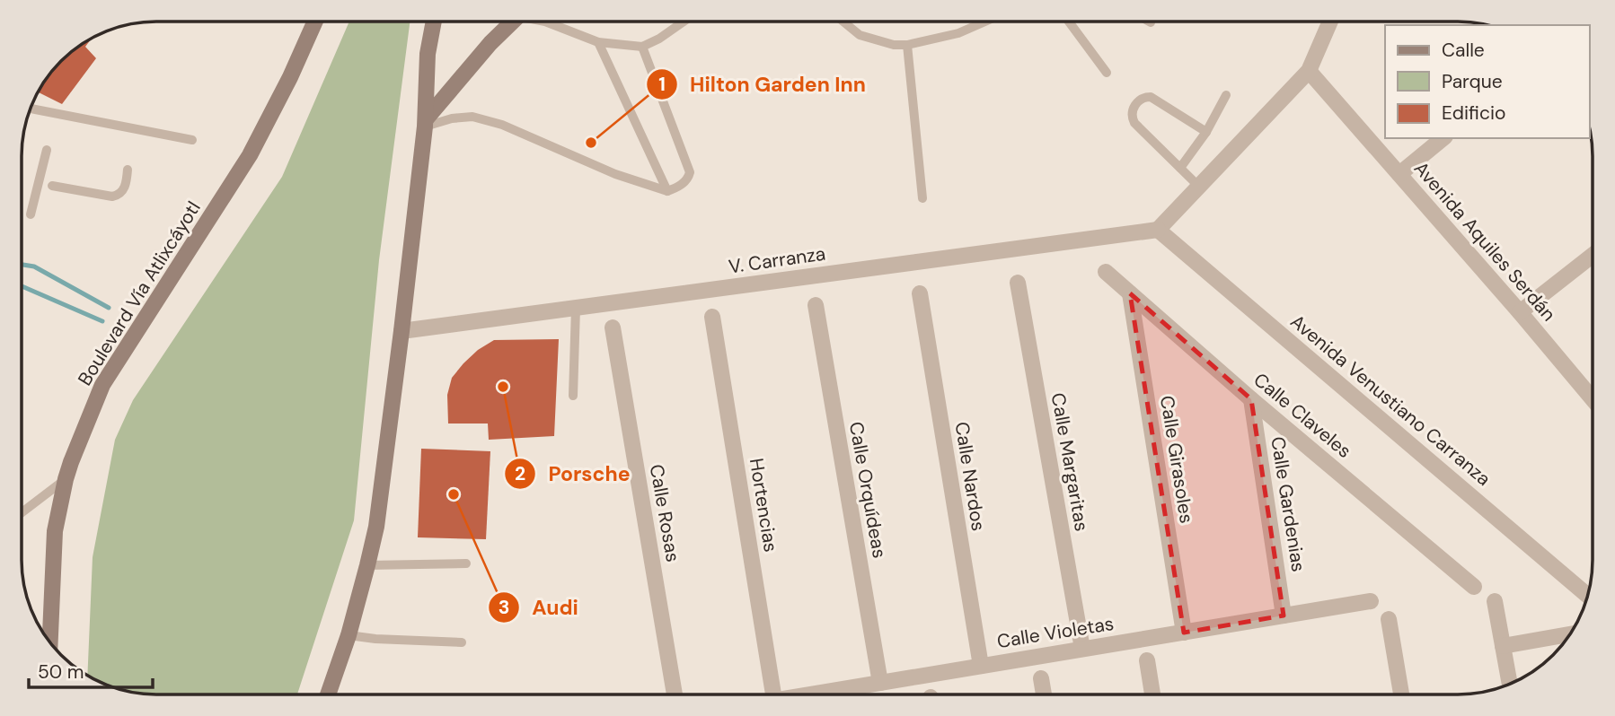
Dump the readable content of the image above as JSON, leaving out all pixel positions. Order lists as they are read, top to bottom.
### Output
{
  "streets": {
    "main road": ["Boulevard Vía Atlixcáyotl"],
    "street": [
      "Avenida Aquiles Serdán",
      "V. Carranza",
      "Avenida Venustiano Carranza",
      "Calle Claveles",
      "Calle Girasoles",
      "Calle Margaritas",
      "Calle Nardos",
      "Calle Orquídeas",
      "Calle Gardenias",
      "Hortencias",
      "Calle Rosas",
      "Calle Violetas"
    ]
  },
  "crossings": [
    ["V. Carranza", "Avenida Venustiano Carranza"],
    ["Calle Claveles", "Calle Girasoles"],
    ["Calle Claveles", "Calle Gardenias"],
    ["Calle Girasoles", "Calle Violetas"],
    ["Calle Margaritas", "Calle Violetas"],
    ["Calle Nardos", "Calle Violetas"],
    ["Calle Orquídeas", "Calle Violetas"],
    ["Calle Gardenias", "Calle Violetas"]
  ],
  "places": ["Hilton Garden Inn", "Porsche", "Audi"],
  "legend": ["Calle", "Parque", "Edificio"],
  "scale_bar": "50 m"
}
